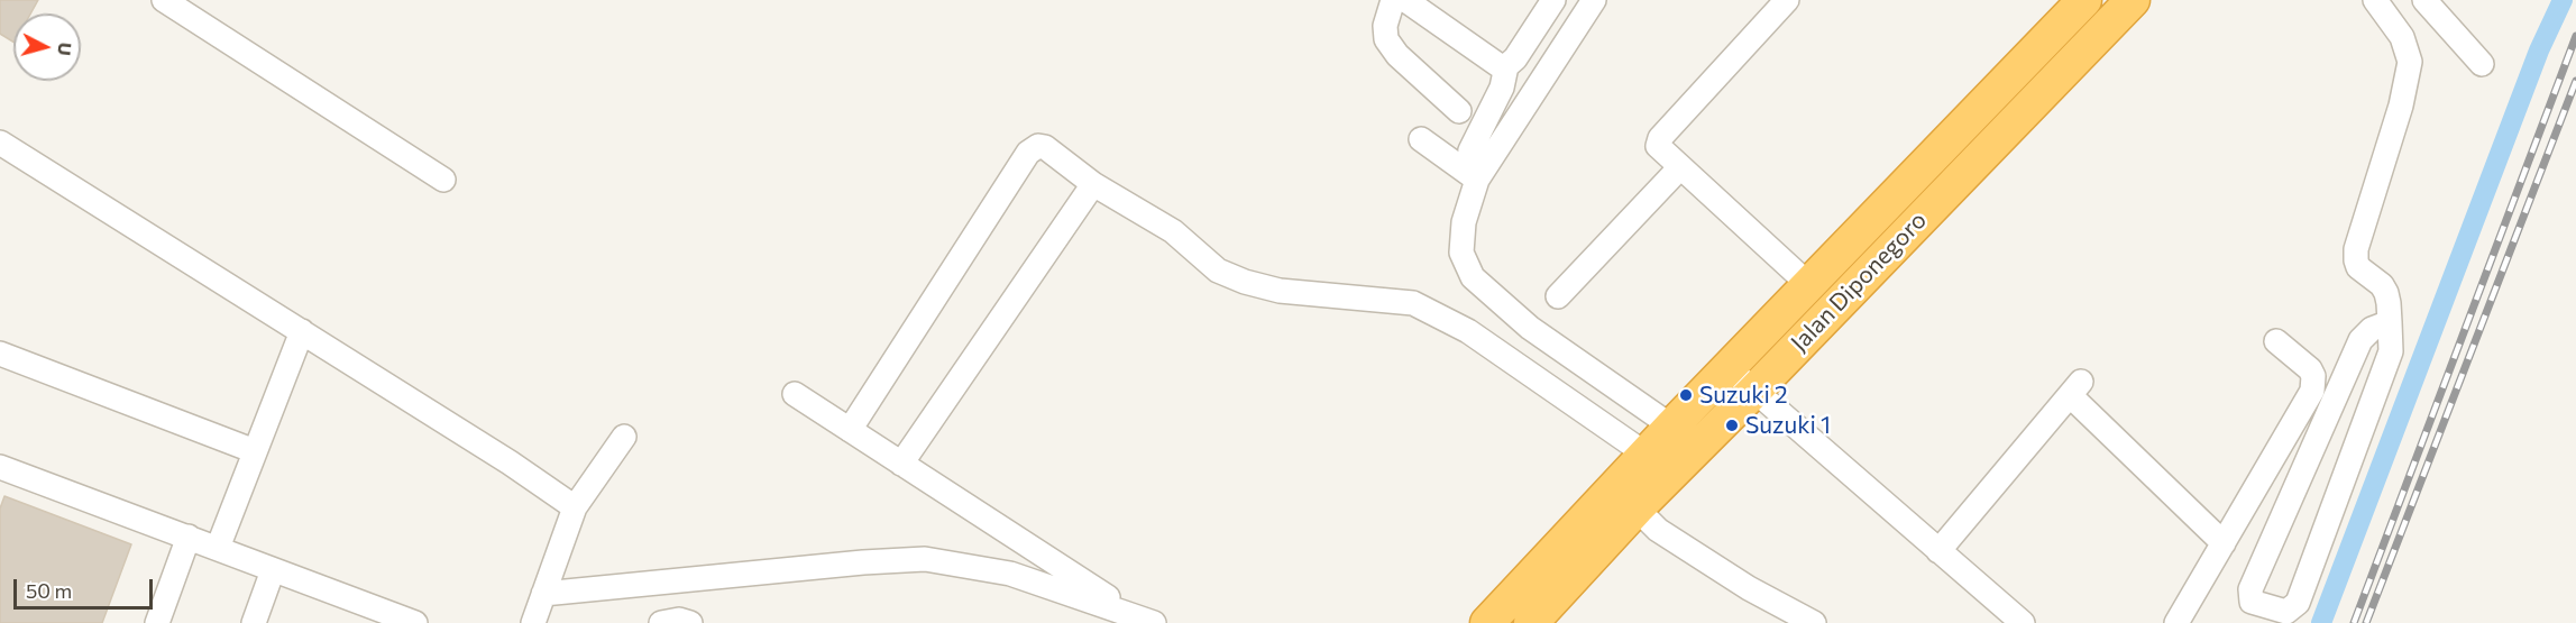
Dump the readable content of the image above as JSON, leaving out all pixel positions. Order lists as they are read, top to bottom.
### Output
{
  "streets": {
    "highway": ["Jalan Diponegoro"]
  },
  "places": ["Suzuki 2", "Suzuki 1"],
  "scale_bar": "50 m",
  "north": "right"
}
